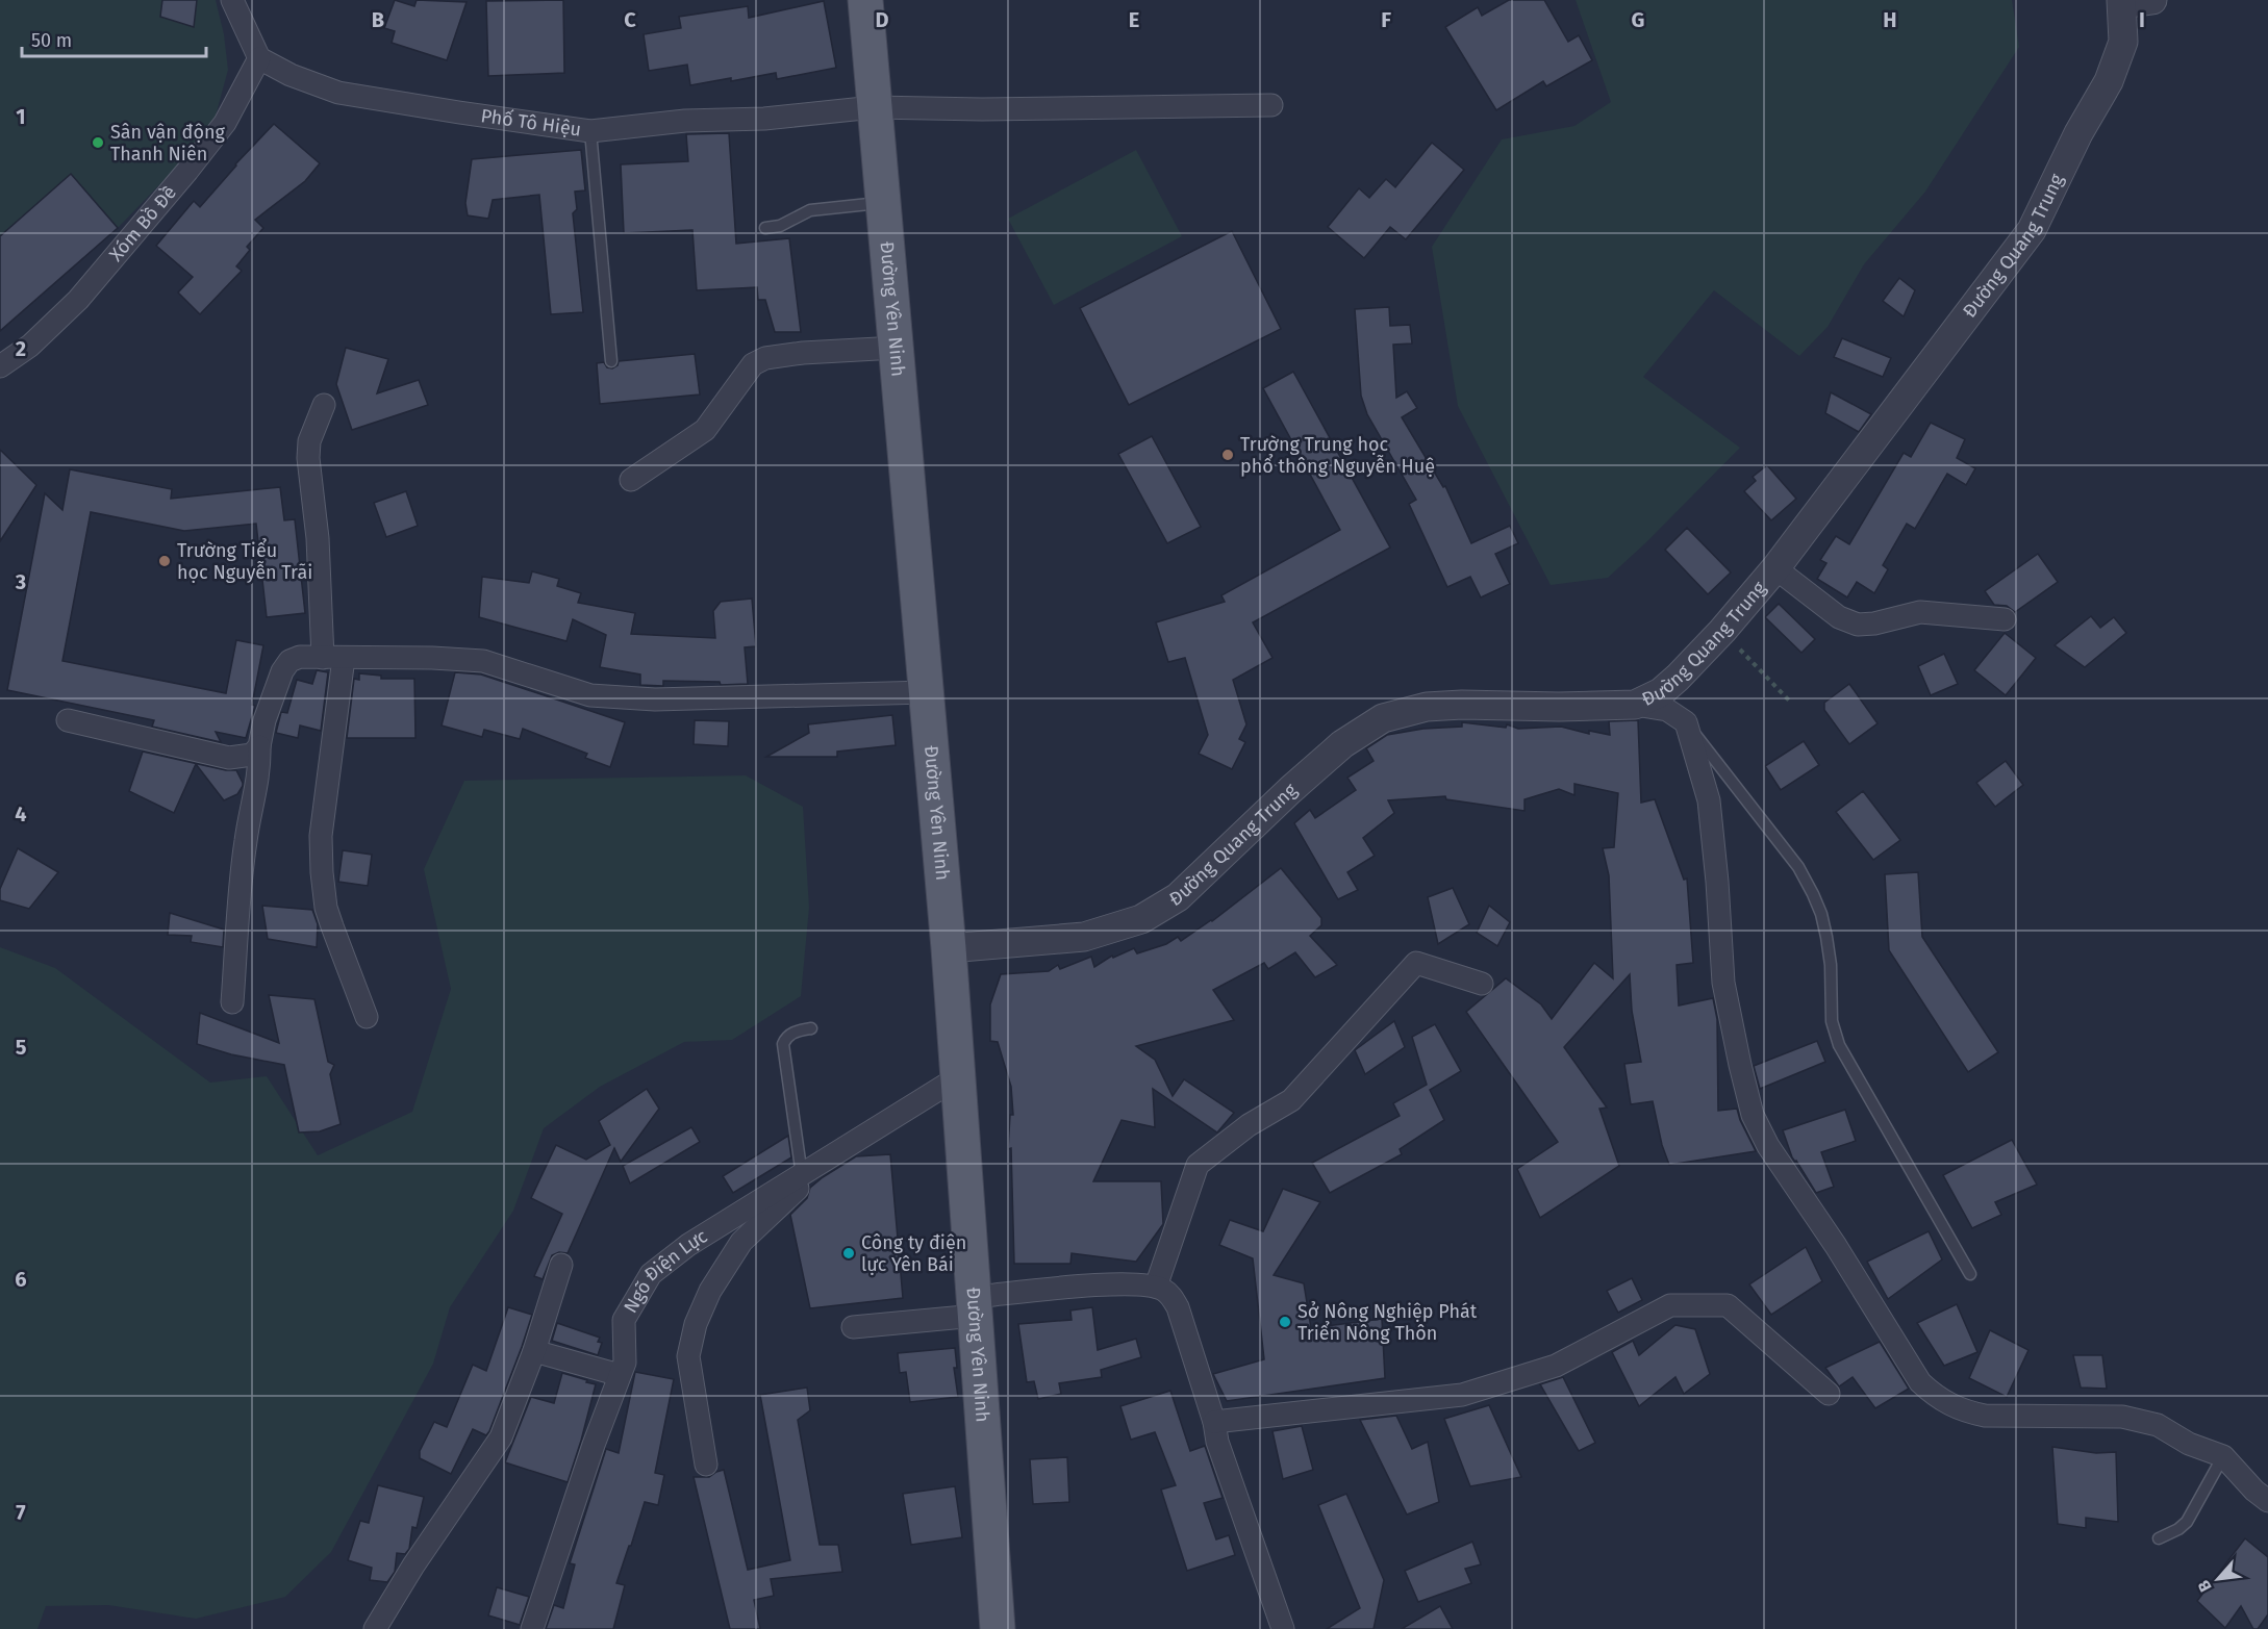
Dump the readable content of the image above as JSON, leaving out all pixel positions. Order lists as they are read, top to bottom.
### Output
{
  "streets": {
    "main road": ["Đường Yên Ninh"],
    "street": [
      "Phố Tô Hiệu",
      "Xóm Bồ Đề",
      "Đường Quang Trung",
      "Ngõ Điện Lực"
    ]
  },
  "crossings": [
    ["Phố Tô Hiệu", "Xóm Bồ Đề"],
    ["Phố Tô Hiệu", "Đường Yên Ninh"],
    ["Đường Quang Trung", "Đường Yên Ninh"],
    ["Đường Yên Ninh", "Ngõ Điện Lực"]
  ],
  "places": [
    "Sân vận động Thanh Niên",
    "Trường Trung học phổ thông Nguyễn Huệ",
    "Trường Tiểu học Nguyễn Trãi",
    "Công ty điện lực Yên Bái",
    "Sở Nông Nghiệp Phát Triển Nông Thôn"
  ],
  "scale_bar": "50 m",
  "north": "bottom left",
  "grid": {
    "columns": [
      "B",
      "C",
      "D",
      "E",
      "F",
      "G",
      "H",
      "I"
    ],
    "rows": [
      "1",
      "2",
      "3",
      "4",
      "5",
      "6",
      "7"
    ]
  }
}
